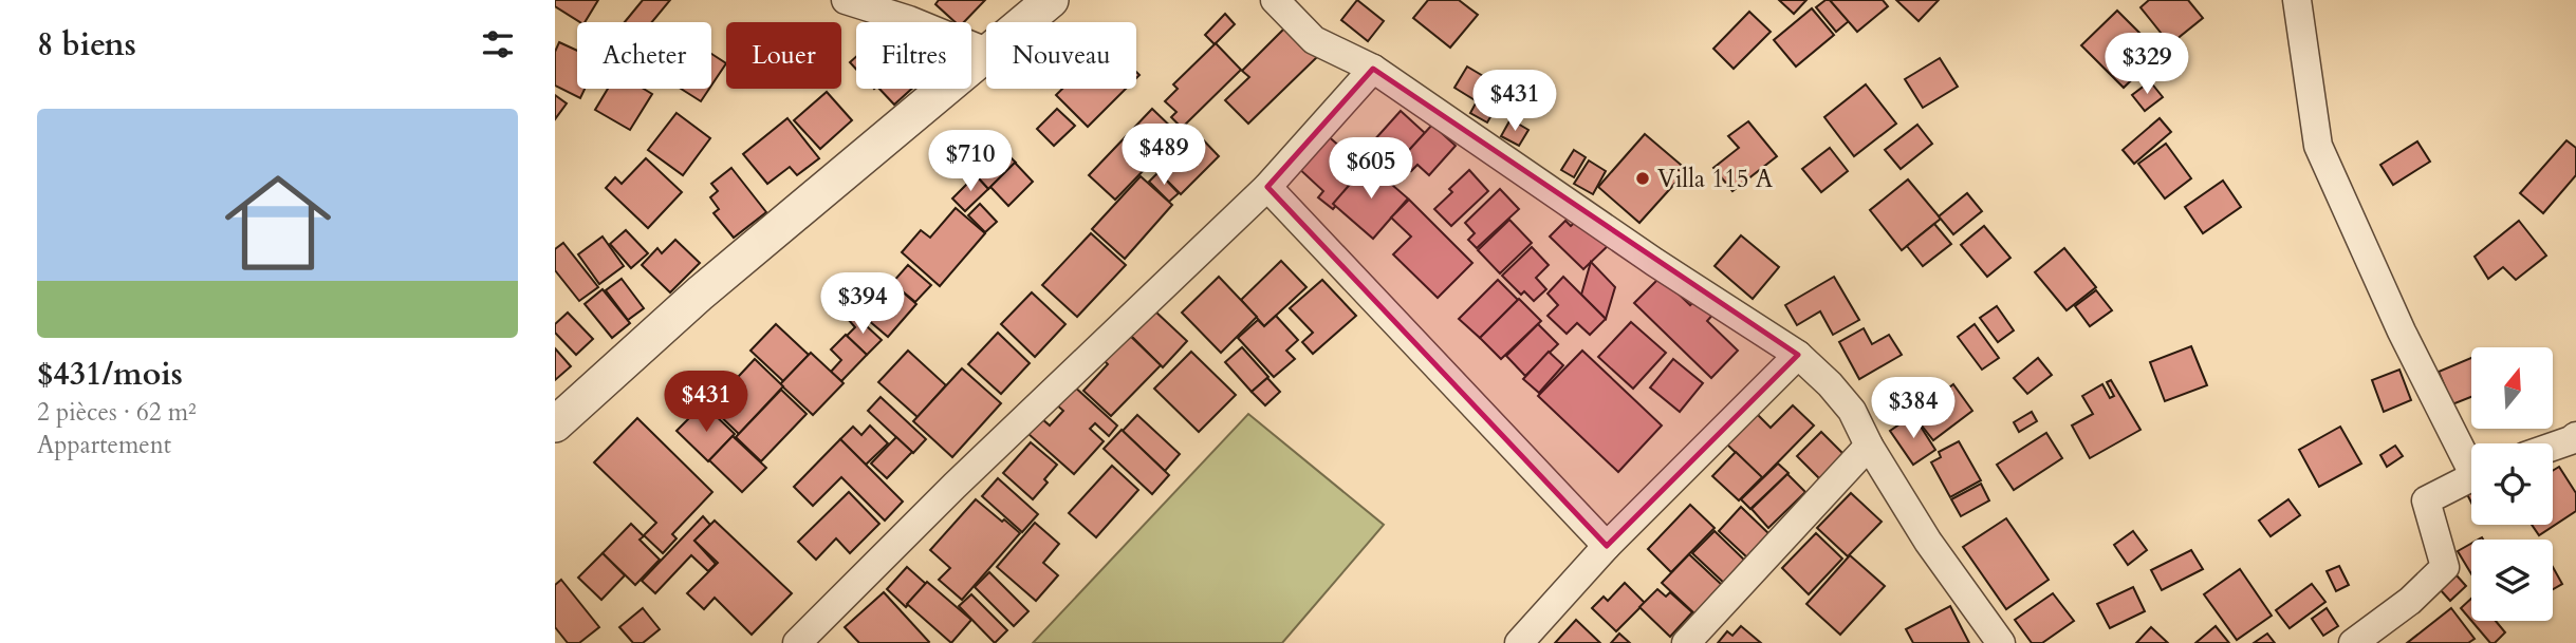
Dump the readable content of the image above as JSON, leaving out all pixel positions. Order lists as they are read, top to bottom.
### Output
{
  "places": ["Villa 115 A"],
  "north": "top",
  "page": {
    "heading": "8 biens",
    "chip": [
      "Acheter",
      "Louer",
      "Filtres",
      "Nouveau"
    ],
    "price": [
      "$329",
      "$431",
      "$489",
      "$710",
      "$605",
      "$394",
      "$431",
      "$384"
    ],
    "list": [
      {
        "name": "$431/mois",
        "note": "2 pièces · 62 m² · Appartement"
      }
    ]
  }
}
